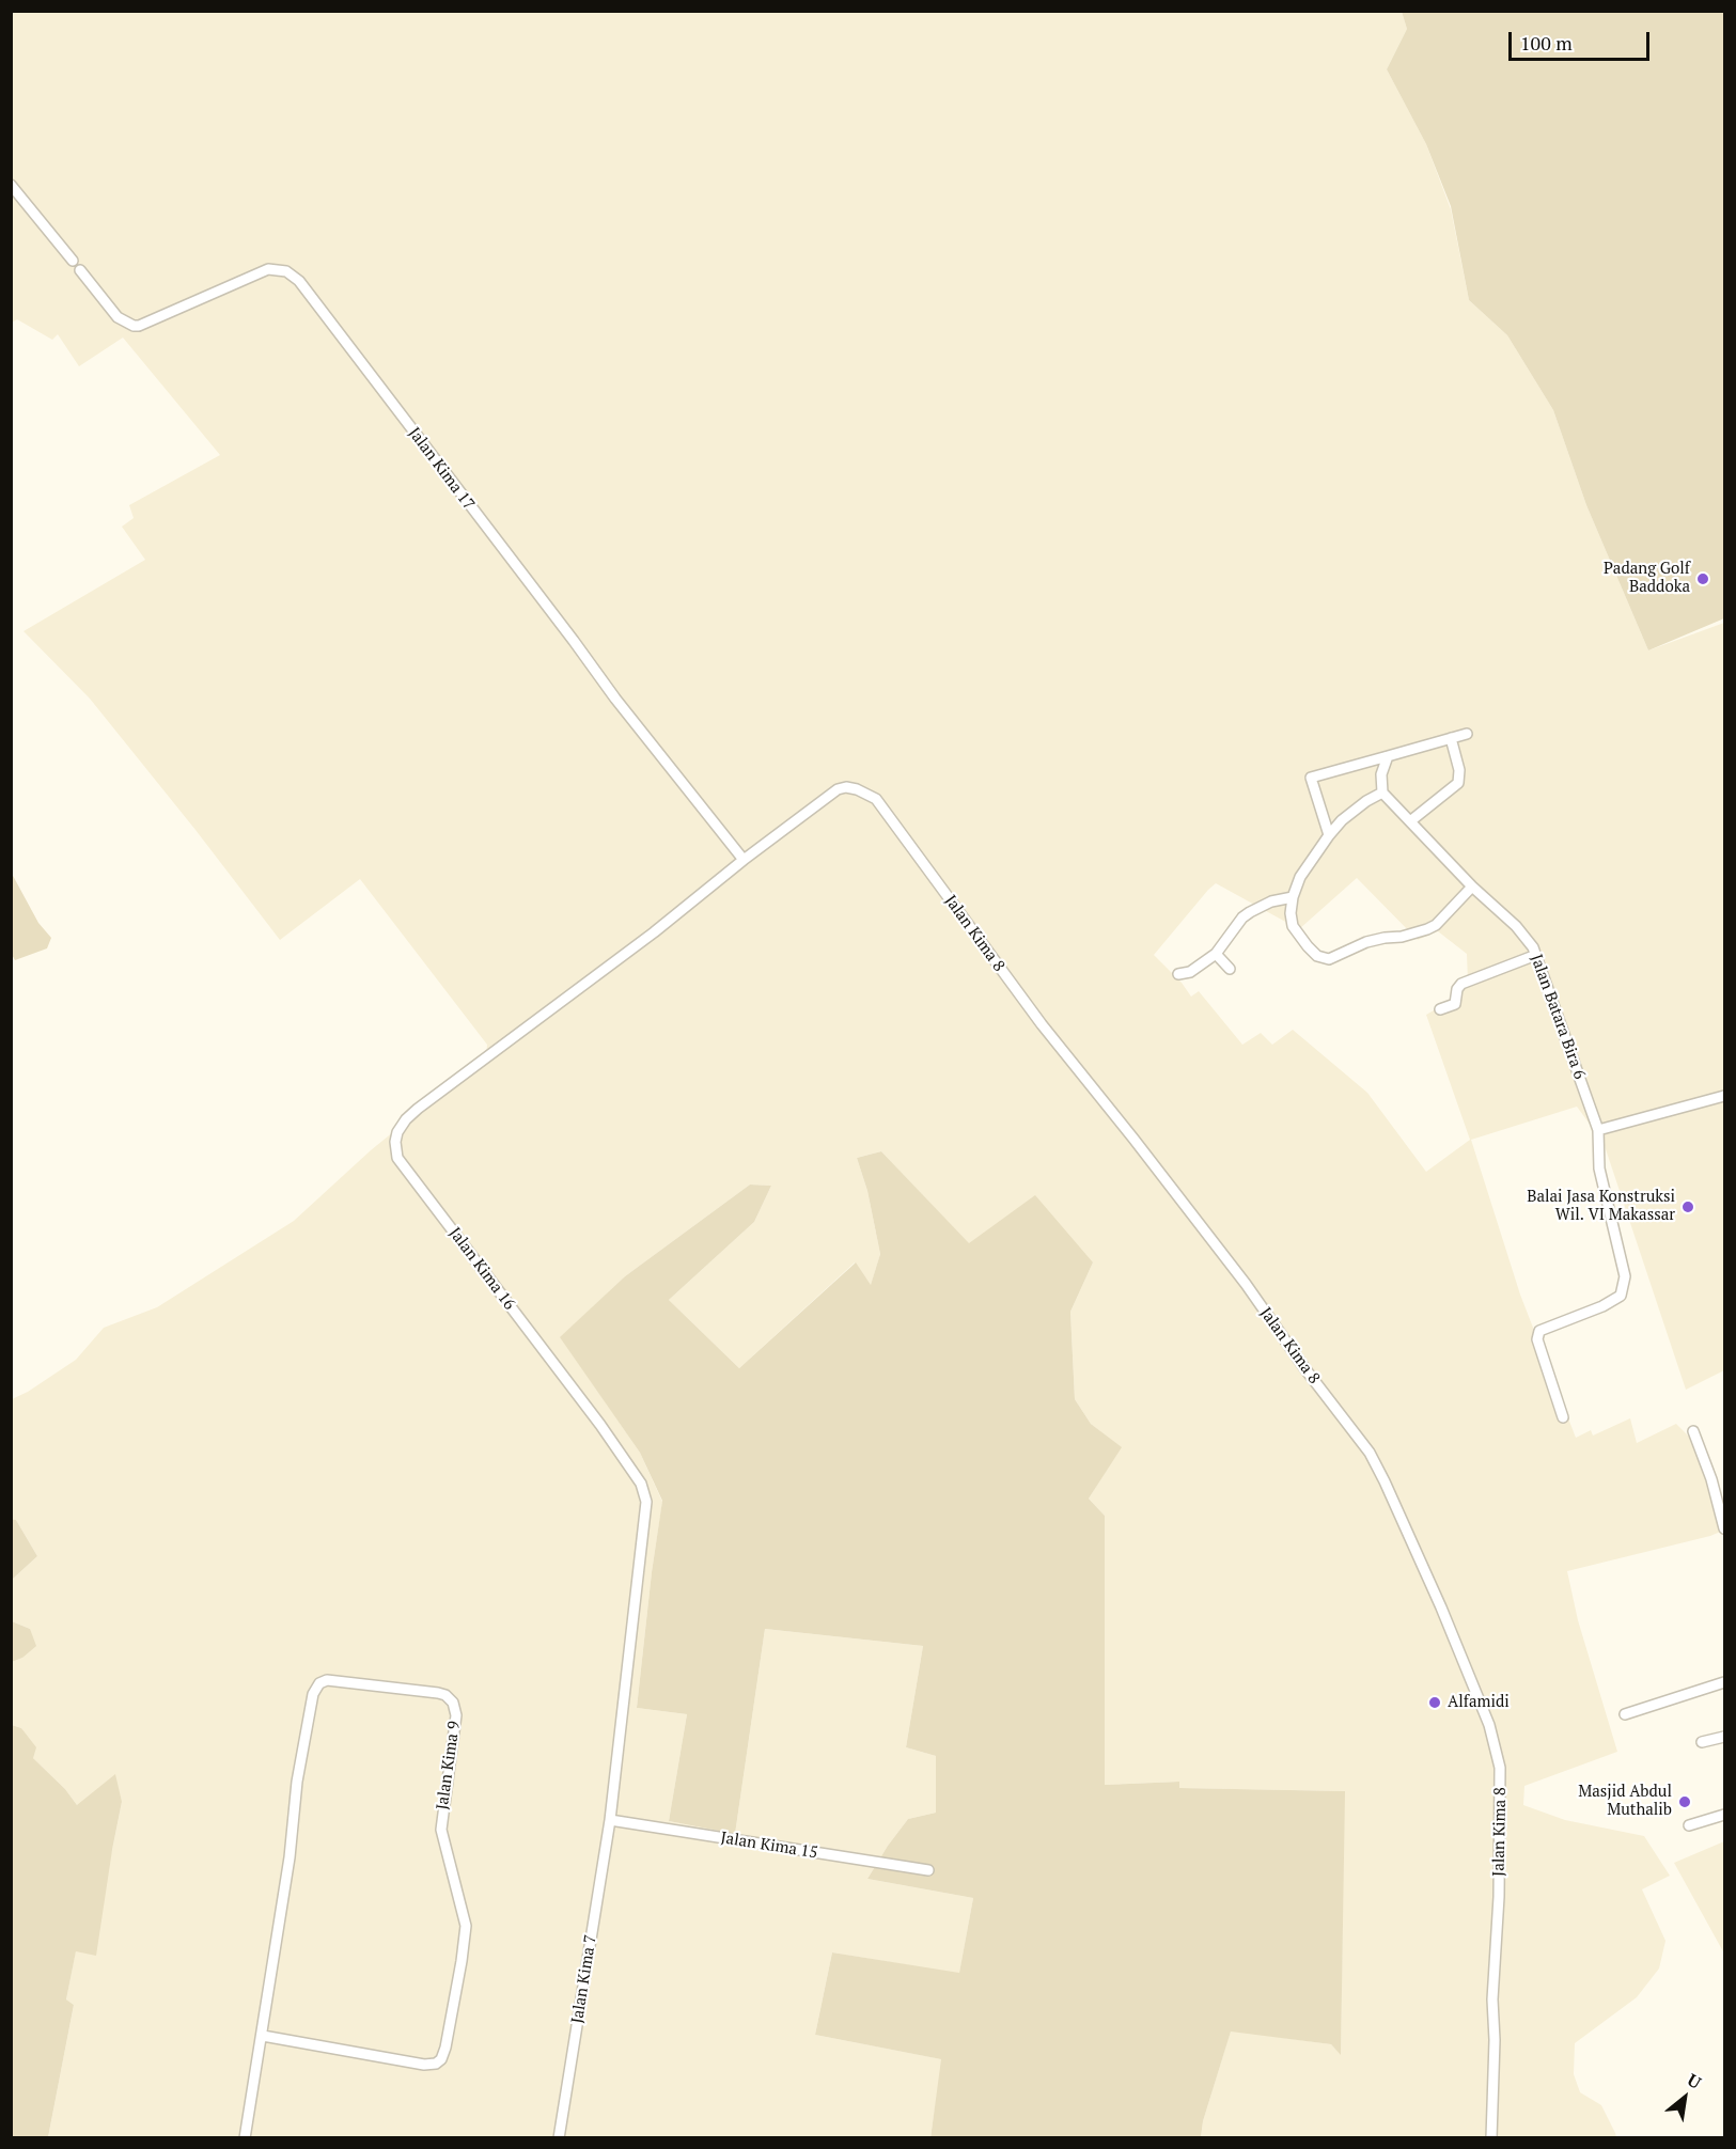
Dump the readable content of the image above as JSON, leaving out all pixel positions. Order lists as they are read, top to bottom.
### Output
{
  "streets": {
    "street": [
      "Jalan Kima 17",
      "Jalan Kima 8",
      "Jalan Batara Bira 6",
      "Jalan Kima 16",
      "Jalan Kima 9",
      "Jalan Kima 15",
      "Jalan Kima 7"
    ]
  },
  "crossings": [
    ["Jalan Kima 17", "Jalan Kima 8"],
    ["Jalan Kima 17", "Jalan Kima 16"],
    ["Jalan Kima 8", "Jalan Kima 16"],
    ["Jalan Kima 16", "Jalan Kima 15"],
    ["Jalan Kima 16", "Jalan Kima 7"],
    ["Jalan Kima 15", "Jalan Kima 7"]
  ],
  "places": [
    "Padang Golf Baddoka",
    "Balai Jasa Konstruksi Wil. VI Makassar",
    "Alfamidi",
    "Masjid Abdul Muthalib"
  ],
  "scale_bar": "100 m",
  "north": "top right"
}
